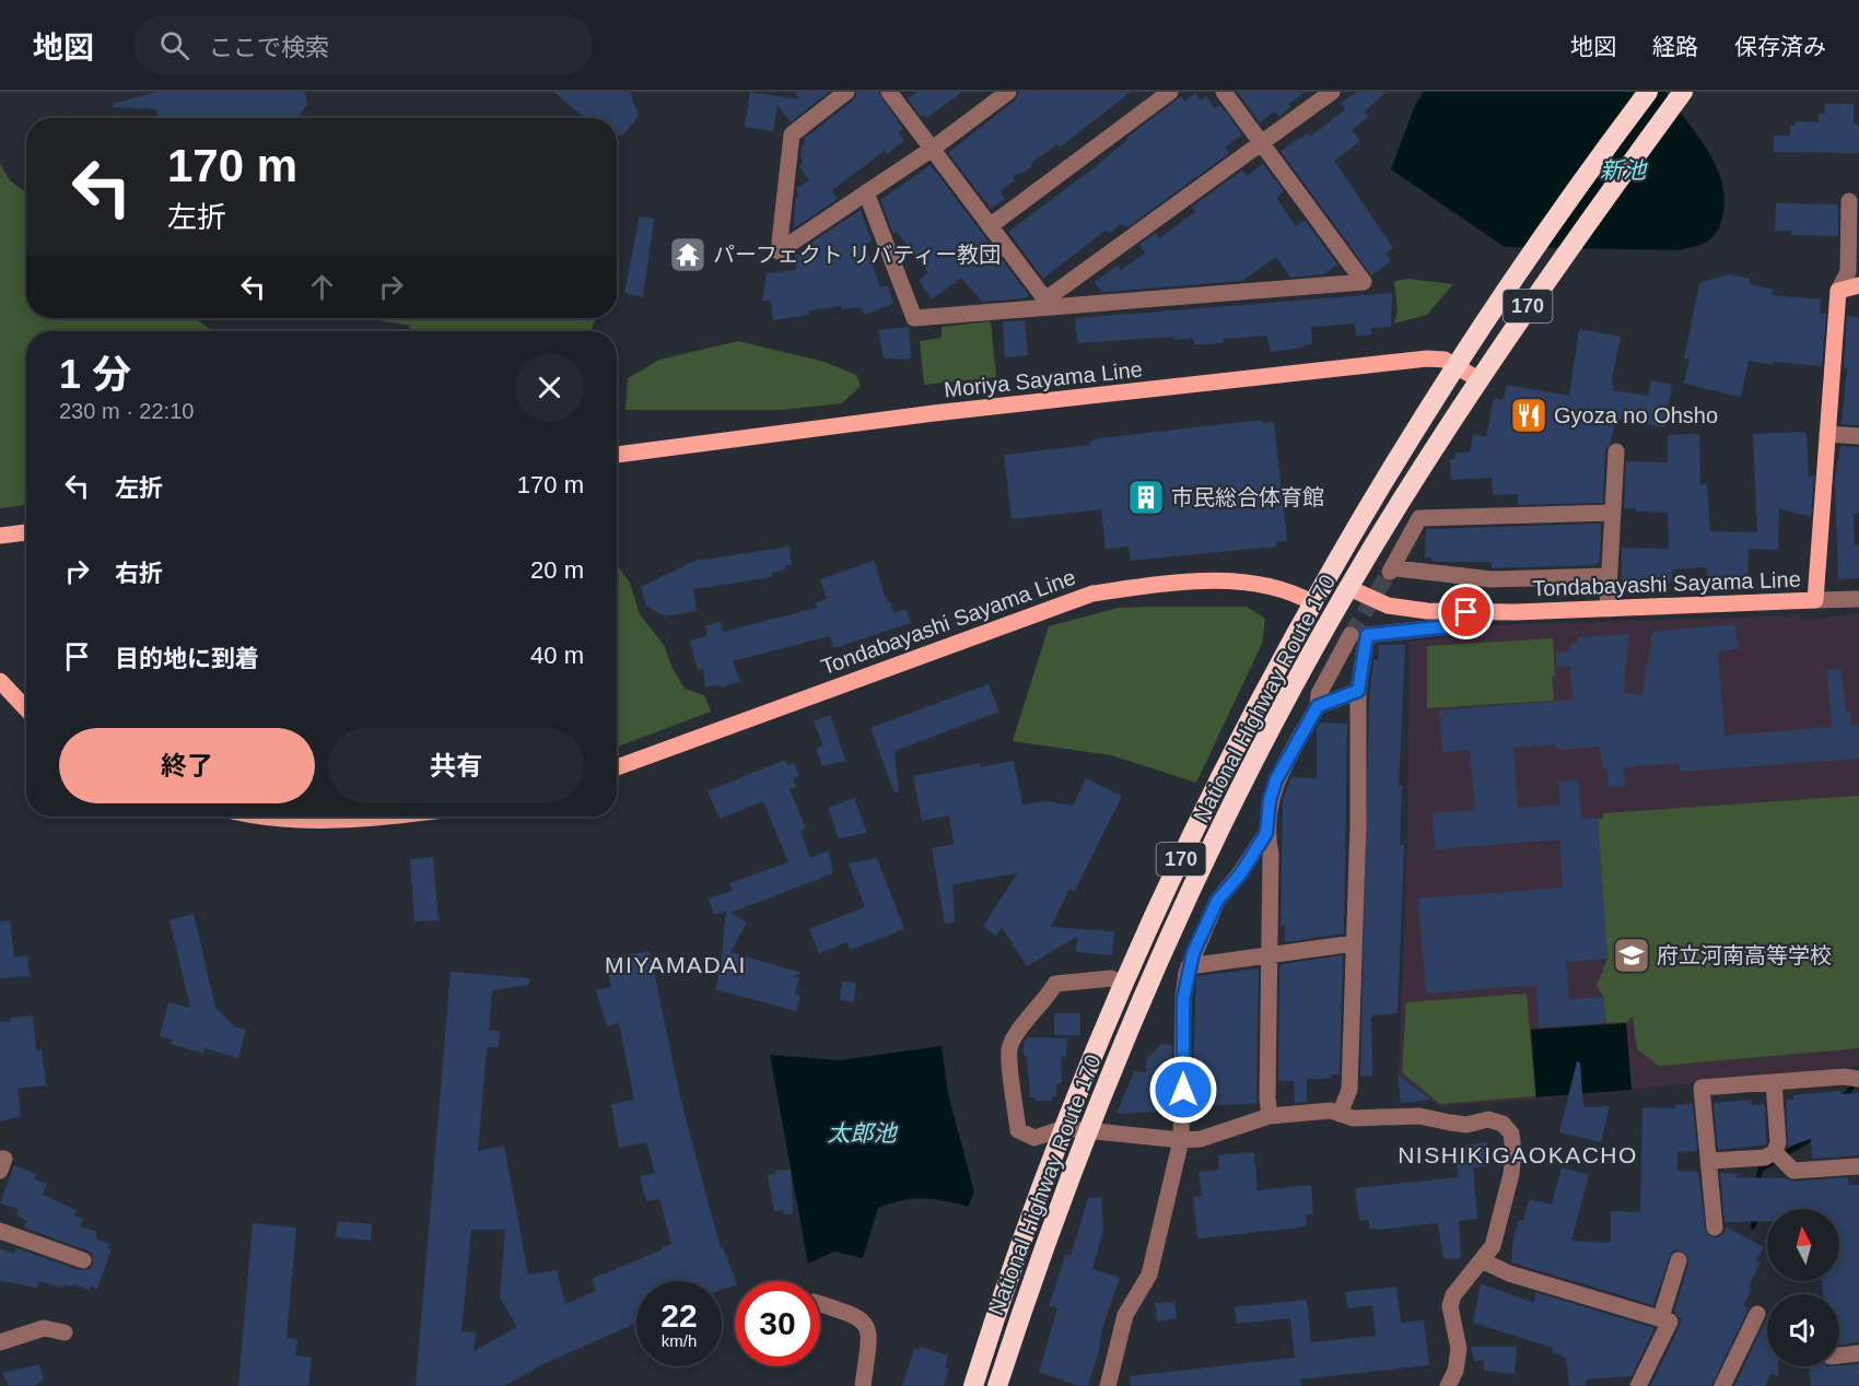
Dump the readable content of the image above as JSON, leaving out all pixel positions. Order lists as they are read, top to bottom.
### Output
{
  "streets": {
    "highway": ["170", "National Highway Route 170"],
    "main road": ["Moriya Sayama Line", "Tondabayashi Sayama Line"]
  },
  "crossings": [
    ["Moriya Sayama Line", "National Highway Route 170"],
    ["Tondabayashi Sayama Line", "National Highway Route 170"]
  ],
  "districts": ["MIYAMADAI", "NISHIKIGAOKACHO"],
  "water": ["新池", "太郎池"],
  "places": {
    "temple": ["パーフェクト リバティー教団"],
    "restaurant": ["Gyoza no Ohsho"],
    "building": ["市民総合体育館"],
    "school or university": ["府立河南高等学校"]
  },
  "north": "top",
  "page": {
    "header": "地図",
    "search": "ここで検索",
    "nav": ["地図", "経路", "保存済み"],
    "turn": ["170 m", "左折"],
    "heading": ["1 分", "230 m · 22:10"],
    "list": [
      {
        "name": "左折",
        "value": "170 m"
      },
      {
        "name": "右折",
        "value": "20 m"
      },
      {
        "name": "目的地に到着",
        "value": "40 m"
      }
    ],
    "buttons": ["終了", "共有"],
    "speed": "22 km/h",
    "limit": "30"
  }
}
